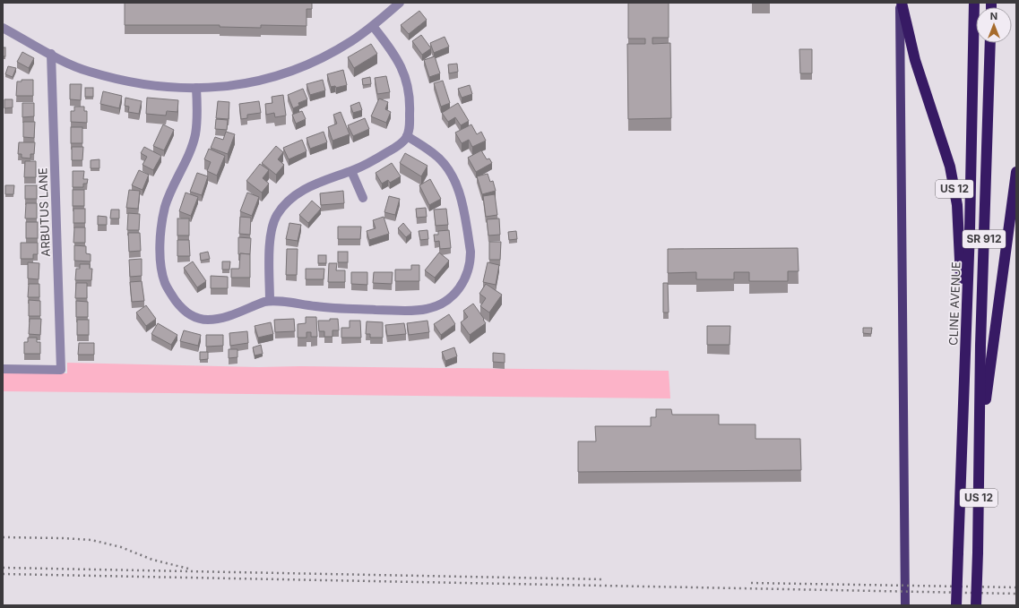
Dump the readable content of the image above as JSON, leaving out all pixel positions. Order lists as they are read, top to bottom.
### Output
{
  "streets": {
    "highway": ["US 12", "SR 912", "CLINE AVENUE"],
    "street": ["ARBUTUS LANE"]
  },
  "crossings": [
    ["US 12", "SR 912"],
    ["US 12", "CLINE AVENUE"]
  ],
  "north": "top"
}
